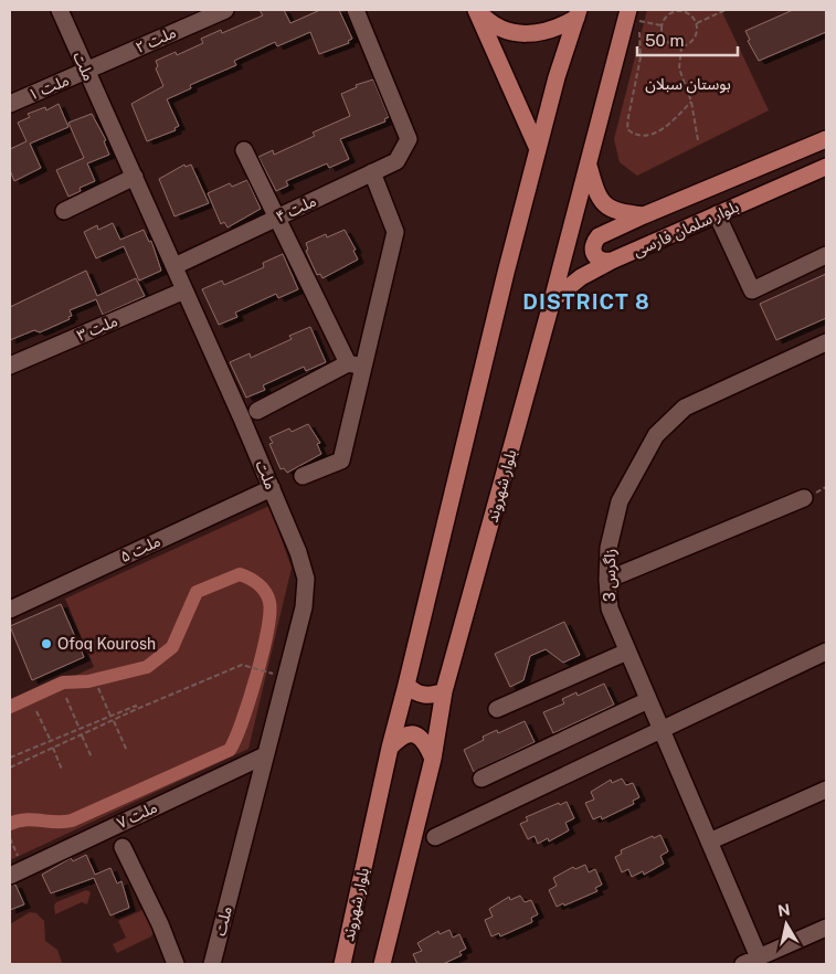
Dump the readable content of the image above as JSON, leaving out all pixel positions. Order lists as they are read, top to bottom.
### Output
{
  "streets": {
    "main road": ["بلوار سلمان فارسی", "بلوار شهروند"],
    "street": [
      "ملت ۲",
      "ملت",
      "ملت ۱",
      "ملت ۴",
      "ملت ۳",
      "ملت ۵",
      "زاگرس 3",
      "ملت ۷"
    ]
  },
  "crossings": [
    ["ملت ۲", "ملت"],
    ["ملت ۲", "ملت ۱"],
    ["ملت", "ملت ۱"],
    ["ملت", "ملت ۴"],
    ["ملت", "ملت ۳"],
    ["ملت", "ملت ۵"],
    ["ملت", "ملت ۷"],
    ["بلوار سلمان فارسی", "بلوار شهروند"]
  ],
  "districts": ["DISTRICT 8"],
  "parks": ["بوستان سبلان"],
  "places": ["Ofoq Kourosh"],
  "scale_bar": "50 m",
  "north": "top"
}
